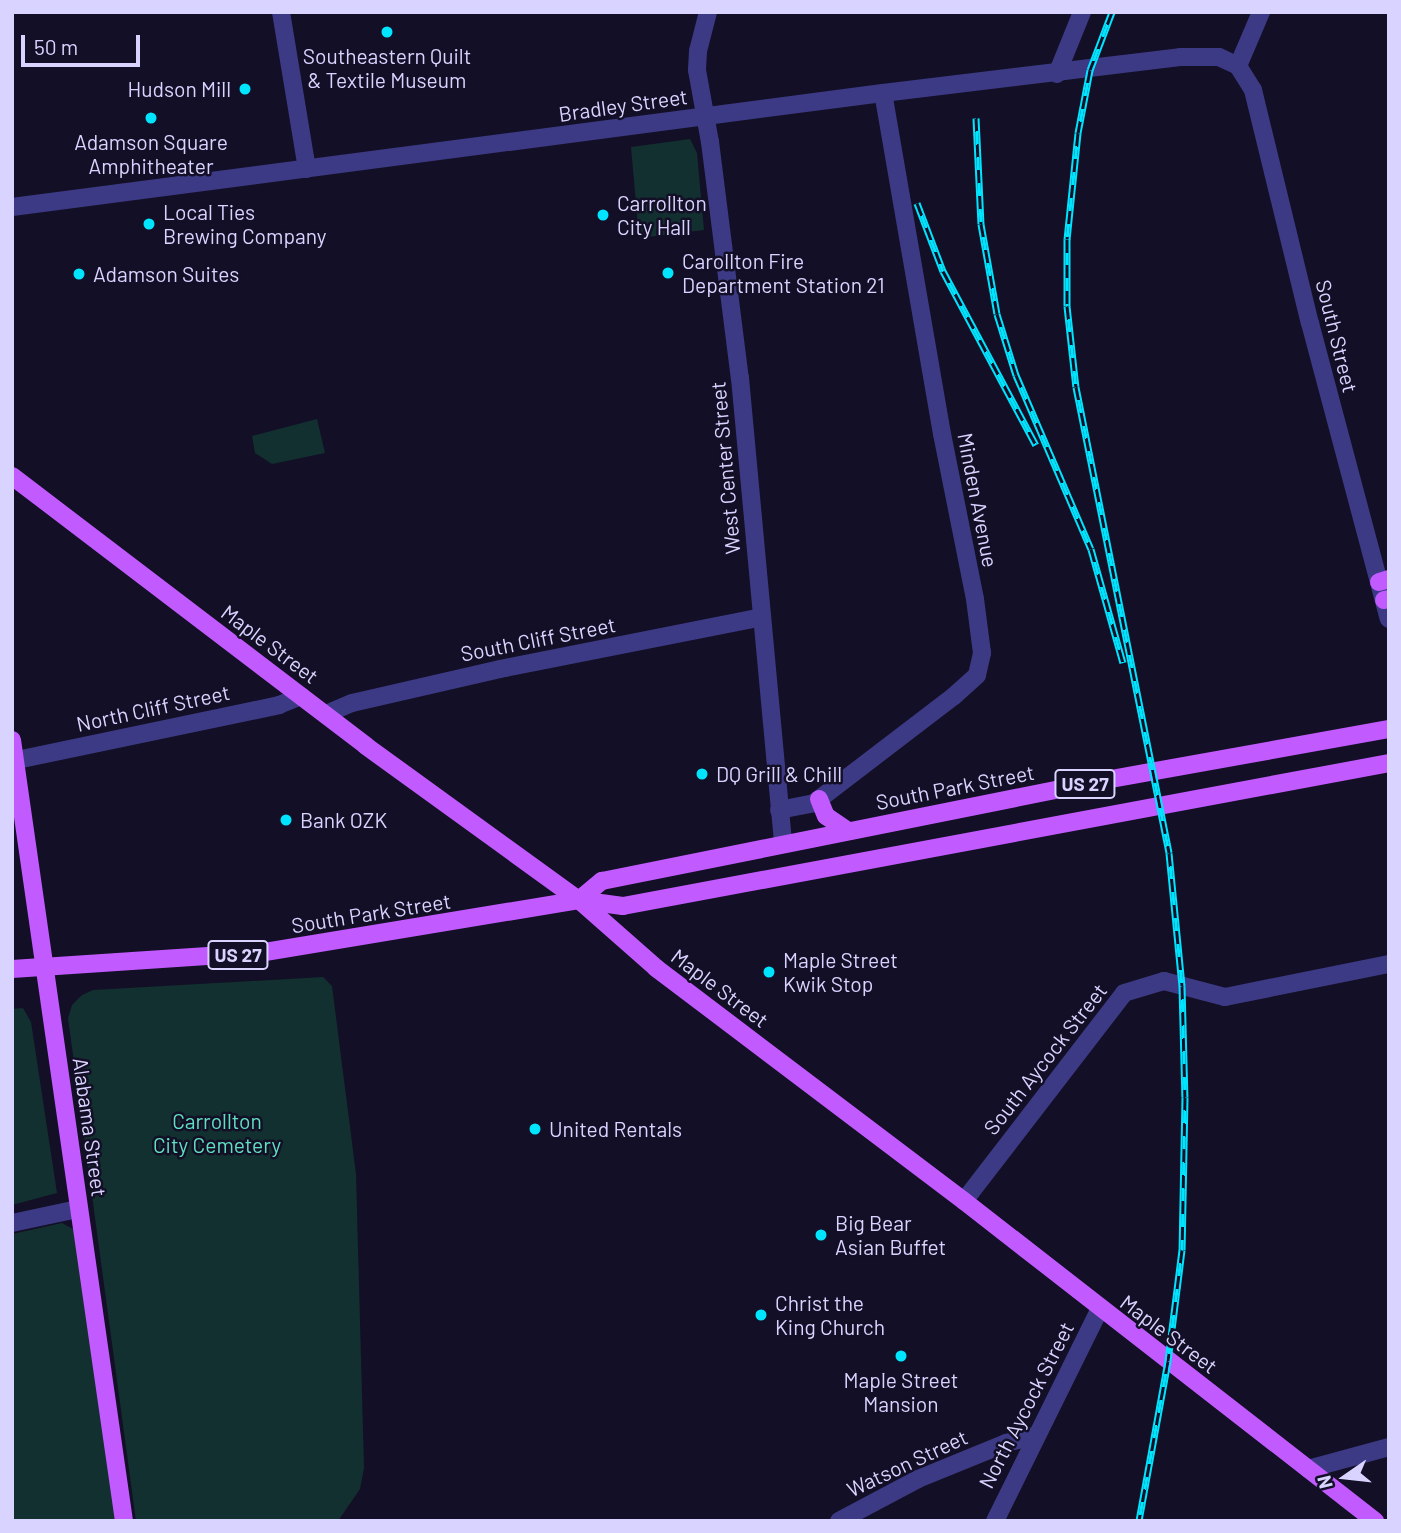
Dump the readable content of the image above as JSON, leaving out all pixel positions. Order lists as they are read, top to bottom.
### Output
{
  "streets": {
    "main road": [
      "Maple Street",
      "US 27",
      "South Park Street",
      "Alabama Street"
    ],
    "street": [
      "Bradley Street",
      "South Street",
      "West Center Street",
      "Minden Avenue",
      "South Cliff Street",
      "North Cliff Street",
      "South Aycock Street",
      "North Aycock Street",
      "Watson Street"
    ]
  },
  "crossings": [
    ["Bradley Street", "South Street"],
    ["Bradley Street", "West Center Street"],
    ["Bradley Street", "Minden Avenue"],
    ["West Center Street", "Minden Avenue"],
    ["West Center Street", "South Cliff Street"],
    ["West Center Street", "South Park Street"],
    ["South Cliff Street", "Maple Street"],
    ["Maple Street", "North Cliff Street"],
    ["Maple Street", "South Park Street"],
    ["Maple Street", "South Aycock Street"],
    ["Maple Street", "North Aycock Street"],
    ["North Cliff Street", "Alabama Street"],
    ["US 27", "South Park Street"],
    ["US 27", "Alabama Street"],
    ["South Park Street", "Alabama Street"],
    ["North Aycock Street", "Watson Street"]
  ],
  "parks": ["Carrollton City Cemetery"],
  "places": [
    "Southeastern Quilt & Textile Museum",
    "Hudson Mill",
    "Adamson Square Amphitheater",
    "Carrollton City Hall",
    "Local Ties Brewing Company",
    "Carollton Fire Department Station 21",
    "Adamson Suites",
    "DQ Grill & Chill",
    "Bank OZK",
    "Maple Street Kwik Stop",
    "United Rentals",
    "Big Bear Asian Buffet",
    "Christ the King Church",
    "Maple Street Mansion"
  ],
  "scale_bar": "50 m",
  "north": "left"
}
